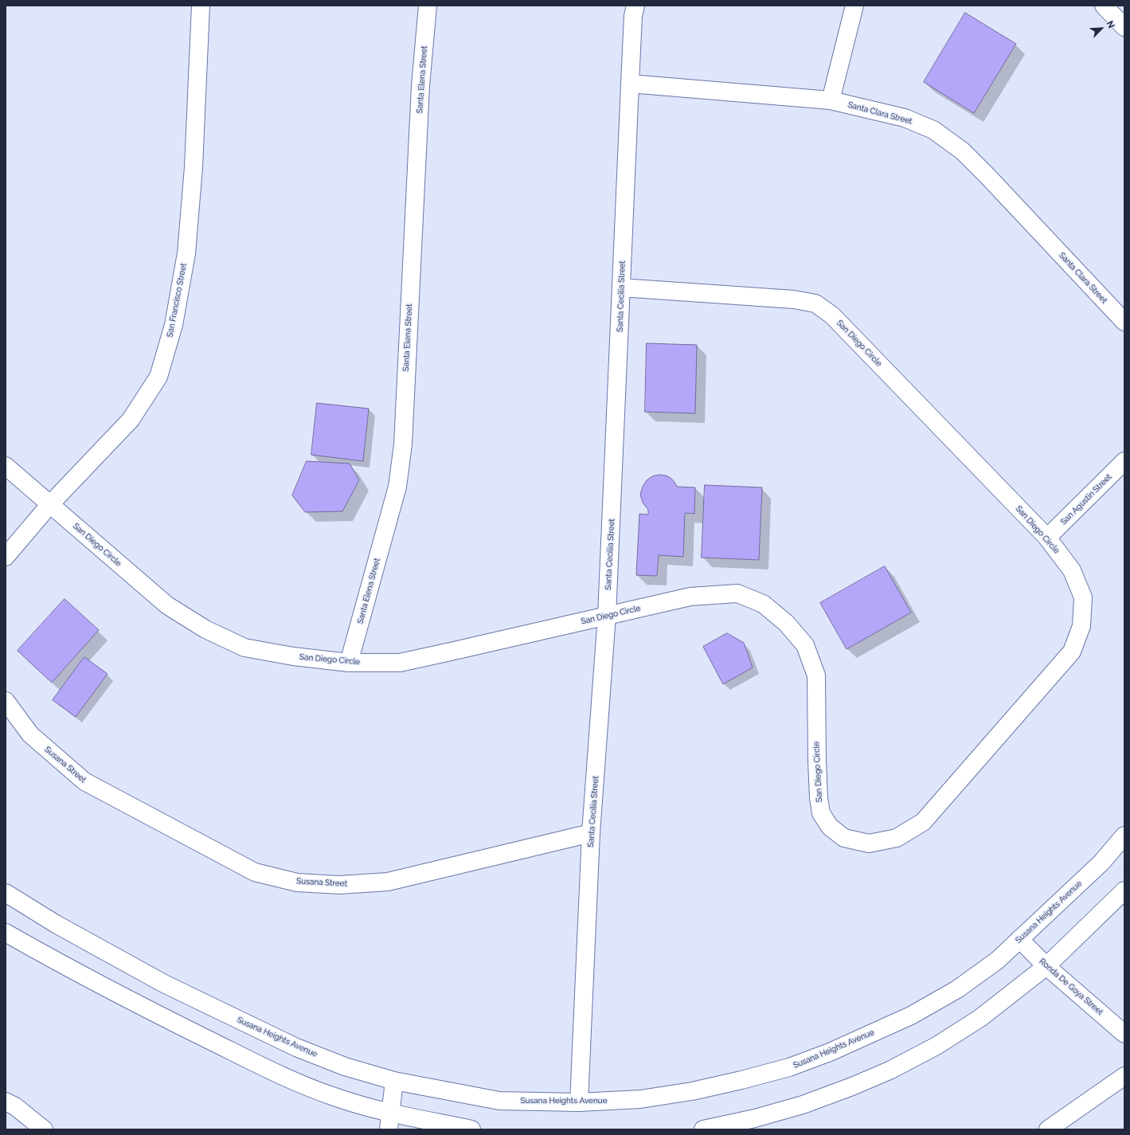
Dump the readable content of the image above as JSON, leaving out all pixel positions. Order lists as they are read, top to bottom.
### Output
{
  "streets": {
    "street": [
      "Santa Elena Street",
      "Santa Clara Street",
      "Santa Cecilia Street",
      "San Francisco Street",
      "San Diego Circle",
      "San Agustin Street",
      "Susana Street",
      "Susana Heights Avenue",
      "Ronda De Goya Street"
    ]
  },
  "crossings": [
    ["Santa Elena Street", "San Diego Circle"],
    ["Santa Clara Street", "Santa Cecilia Street"],
    ["Santa Cecilia Street", "San Diego Circle"],
    ["Santa Cecilia Street", "Susana Street"],
    ["Santa Cecilia Street", "Susana Heights Avenue"],
    ["San Francisco Street", "San Diego Circle"],
    ["San Diego Circle", "San Agustin Street"],
    ["Susana Heights Avenue", "Ronda De Goya Street"]
  ],
  "north": "top right"
}
